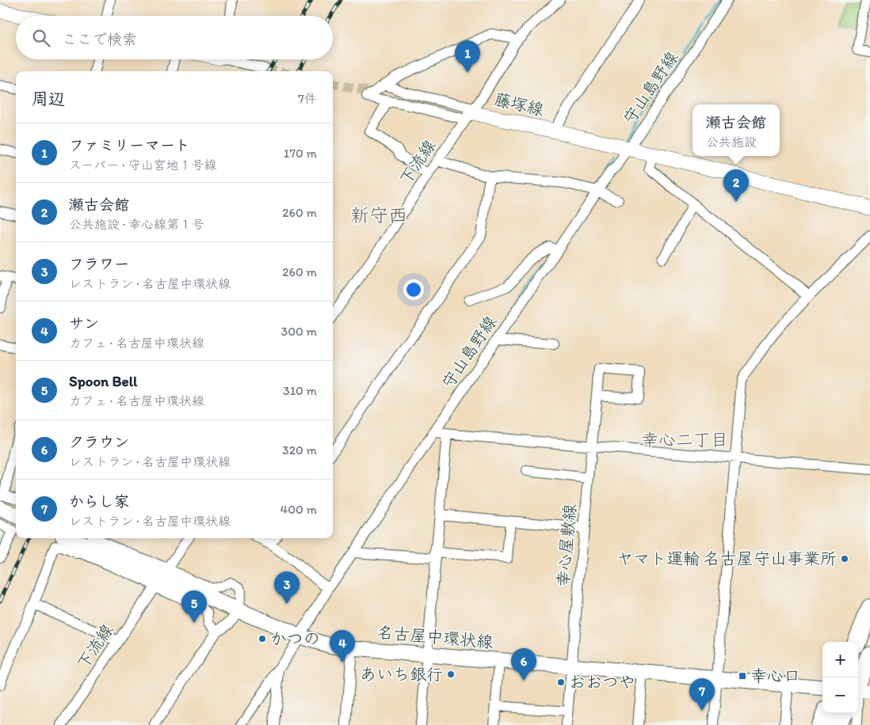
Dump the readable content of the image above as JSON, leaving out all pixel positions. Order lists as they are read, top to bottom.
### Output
{
  "streets": {
    "main road": ["名古屋中環状線"],
    "street": [
      "守山島野線",
      "藤塚線",
      "下流線",
      "幸心屋敷線"
    ]
  },
  "crossings": [
    ["守山島野線", "藤塚線"],
    ["守山島野線", "名古屋中環状線"],
    ["藤塚線", "下流線"],
    ["幸心屋敷線", "名古屋中環状線"]
  ],
  "districts": ["新守西", "幸心二丁目"],
  "places": {
    "other": [
      "ヤマト運輸 名古屋守山事業所",
      "かつの",
      "あいち銀行",
      "おおつや"
    ],
    "transit": ["幸心口"]
  },
  "page": {
    "search": "ここで検索",
    "pins": [
      "1",
      "2",
      "3",
      "5",
      "4",
      "6",
      "7"
    ],
    "heading": ["周辺", "7件"],
    "popup": ["瀬古会館", "公共施設"],
    "list": [
      {
        "mark": "1",
        "name": "ファミリーマート",
        "note": "スーパー · 守山宮地１号線",
        "value": "170 m"
      },
      {
        "mark": "2",
        "name": "瀬古会館",
        "note": "公共施設 · 幸心線第１号",
        "value": "260 m"
      },
      {
        "mark": "3",
        "name": "フラワー",
        "note": "レストラン · 名古屋中環状線",
        "value": "260 m"
      },
      {
        "mark": "4",
        "name": "サン",
        "note": "カフェ · 名古屋中環状線",
        "value": "300 m"
      },
      {
        "mark": "5",
        "name": "Spoon Bell",
        "note": "カフェ · 名古屋中環状線",
        "value": "310 m"
      },
      {
        "mark": "6",
        "name": "クラウン",
        "note": "レストラン · 名古屋中環状線",
        "value": "320 m"
      },
      {
        "mark": "7",
        "name": "からし家",
        "note": "レストラン · 名古屋中環状線",
        "value": "400 m"
      }
    ],
    "map_buttons": ["+", "−"]
  }
}
